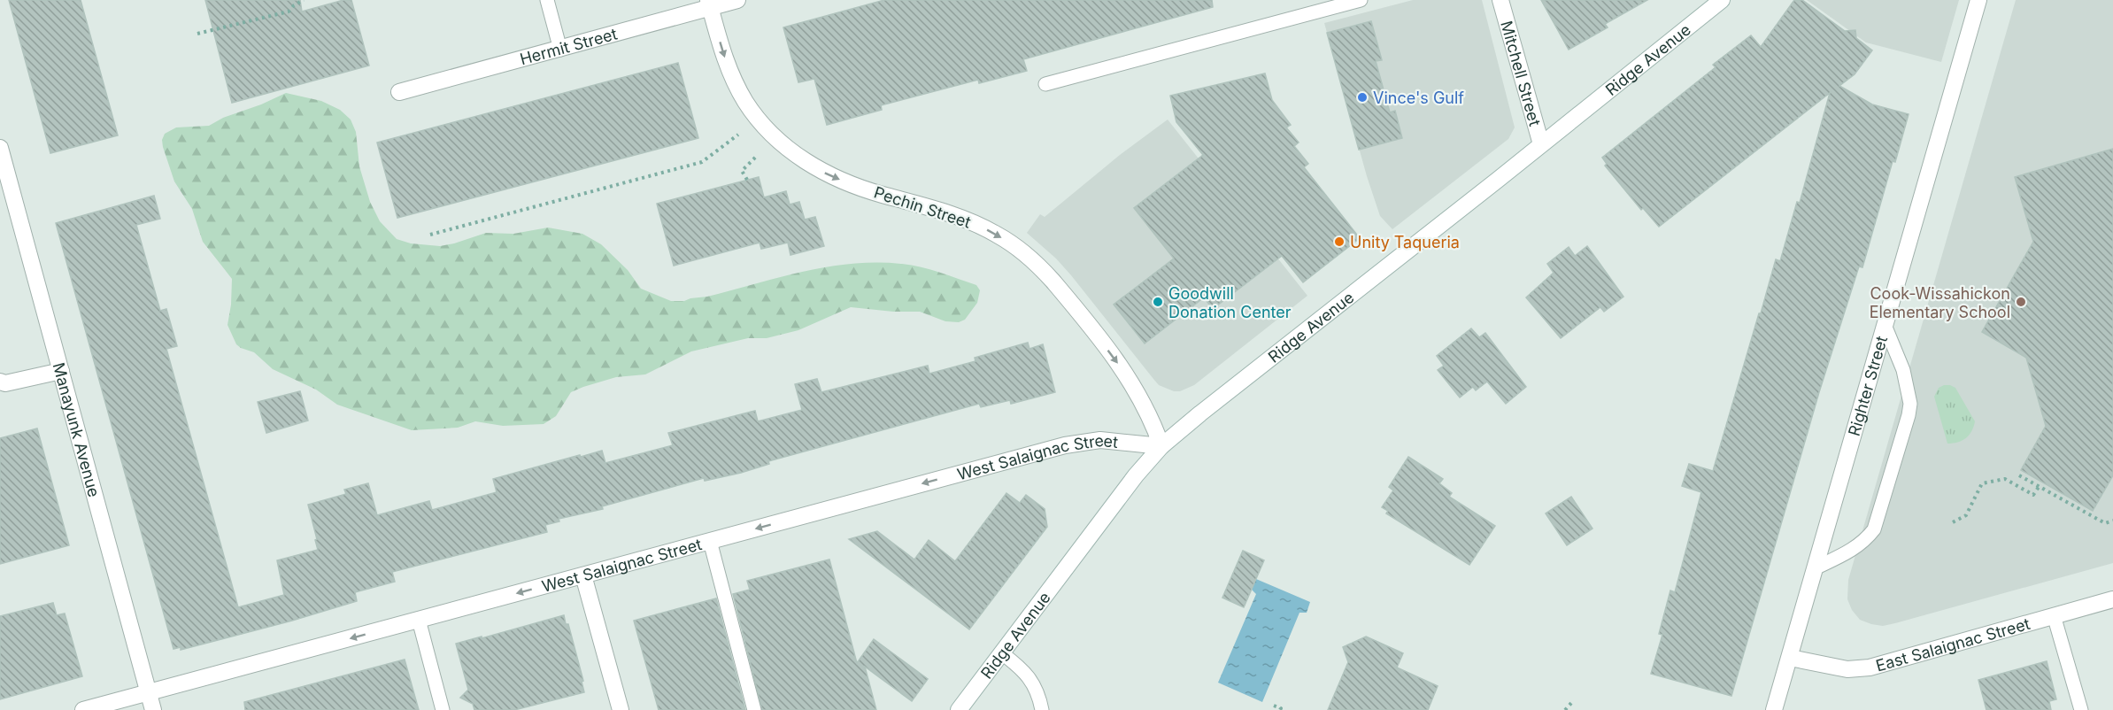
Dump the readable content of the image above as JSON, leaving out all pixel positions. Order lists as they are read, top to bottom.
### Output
{
  "streets": {
    "street": [
      "Hermit Street",
      "Ridge Avenue",
      "Mitchell Street",
      "Pechin Street",
      "Righter Street",
      "Manayunk Avenue",
      "West Salaignac Street",
      "East Salaignac Street"
    ]
  },
  "crossings": [
    ["Hermit Street", "Pechin Street"],
    ["Ridge Avenue", "Mitchell Street"],
    ["Ridge Avenue", "Pechin Street"],
    ["Ridge Avenue", "West Salaignac Street"],
    ["Pechin Street", "West Salaignac Street"],
    ["Righter Street", "East Salaignac Street"],
    ["Manayunk Avenue", "West Salaignac Street"]
  ],
  "one_way": ["Pechin Street", "West Salaignac Street"],
  "places": [
    "Vince's Gulf",
    "Unity Taqueria",
    "Goodwill Donation Center",
    "Cook-Wissahickon Elementary School"
  ]
}
